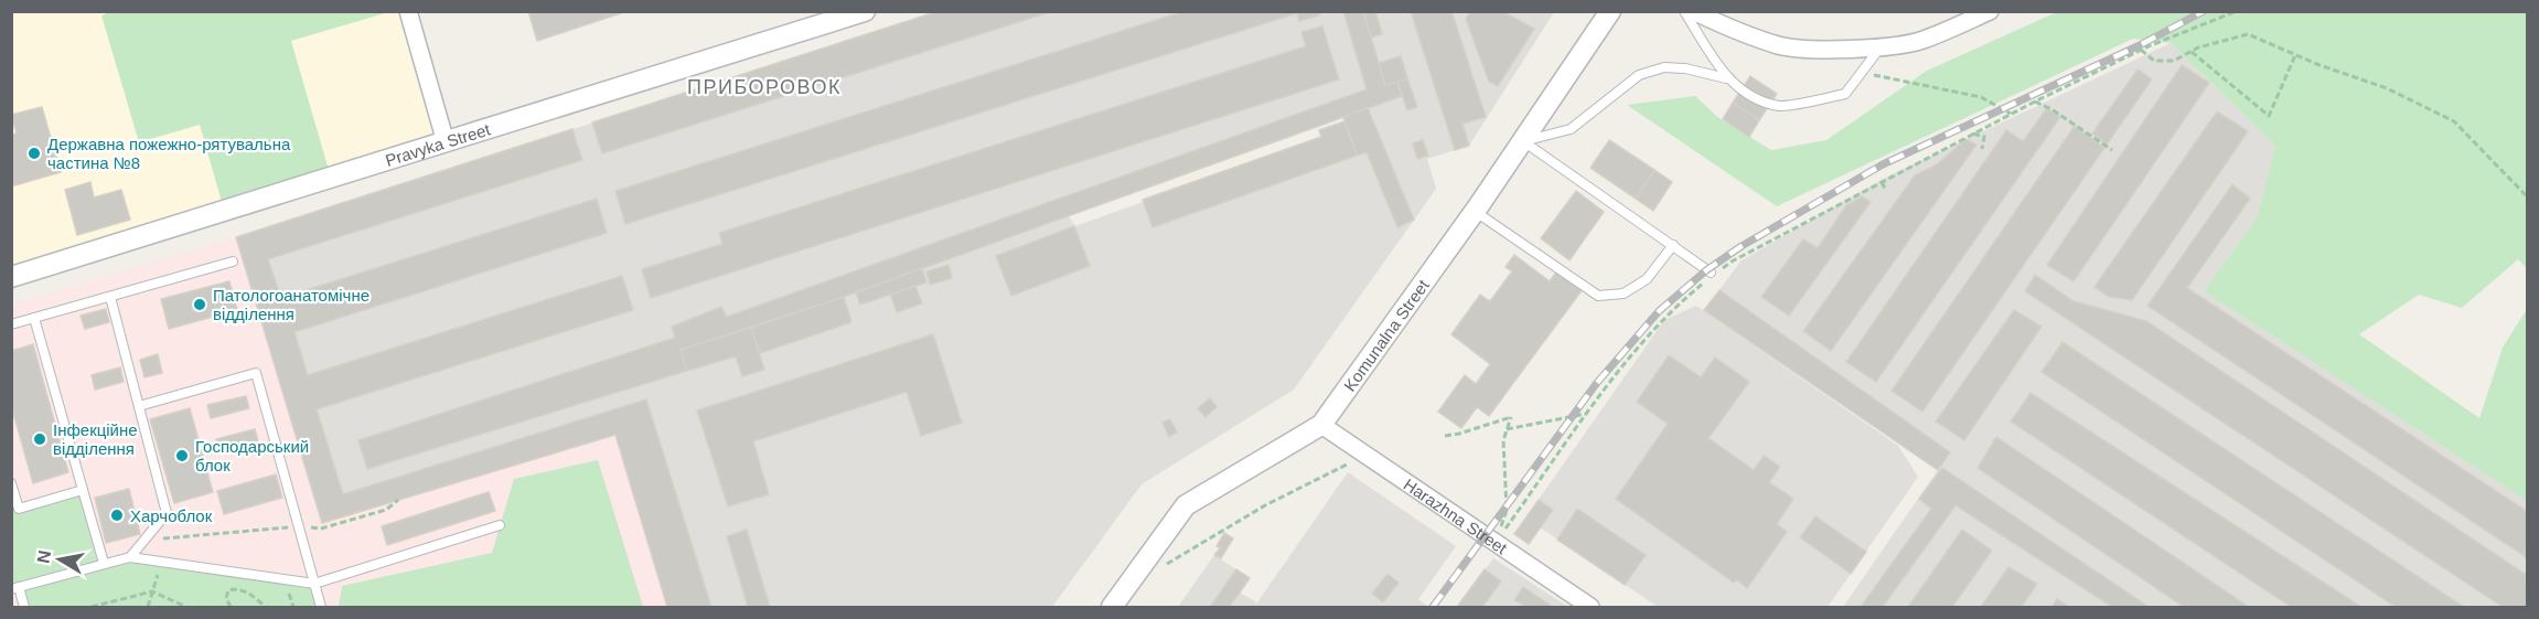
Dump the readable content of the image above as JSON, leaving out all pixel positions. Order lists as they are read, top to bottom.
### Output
{
  "streets": {
    "street": ["Pravyka Street", "Komunalna Street", "Harazhna Street"]
  },
  "crossings": [
    ["Komunalna Street", "Harazhna Street"]
  ],
  "districts": ["ПРИБОРОВОК"],
  "places": [
    "Державна пожежно-рятувальна частина №8",
    "Патологоанатомічне відділення",
    "Інфекційне відділення",
    "Господарський блок",
    "Харчоблок"
  ],
  "north": "left"
}
